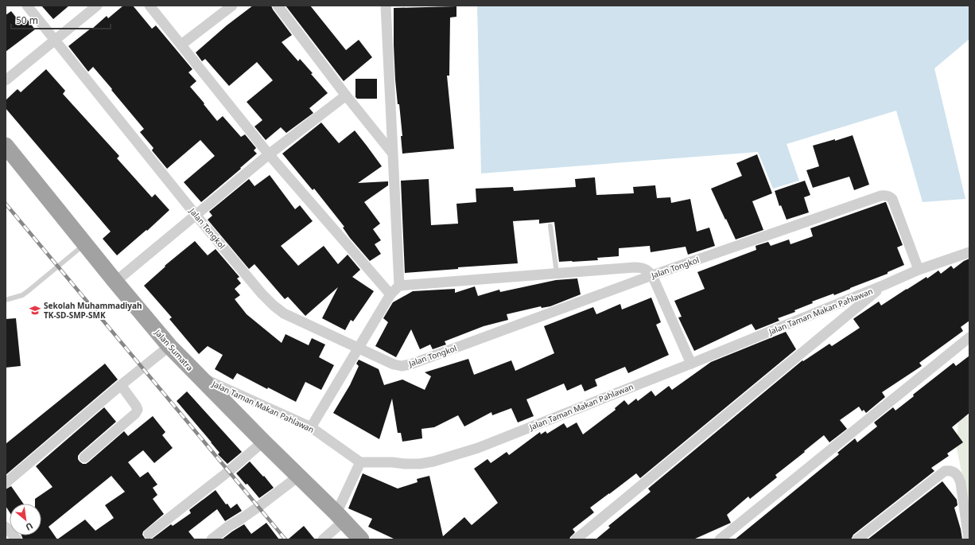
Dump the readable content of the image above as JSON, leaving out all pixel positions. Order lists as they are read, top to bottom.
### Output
{
  "streets": {
    "highway": ["Jalan Sumatra"],
    "street": ["Jalan Tongkol", "Jalan Taman Makan Pahlawan"]
  },
  "crossings": [
    ["Jalan Tongkol", "Jalan Taman Makan Pahlawan"],
    ["Jalan Taman Makan Pahlawan", "Jalan Sumatra"]
  ],
  "places": {
    "school or university": ["Sekolah Muhammadiyah TK-SD-SMP-SMK"]
  },
  "scale_bar": "50 m",
  "north": "bottom right"
}
